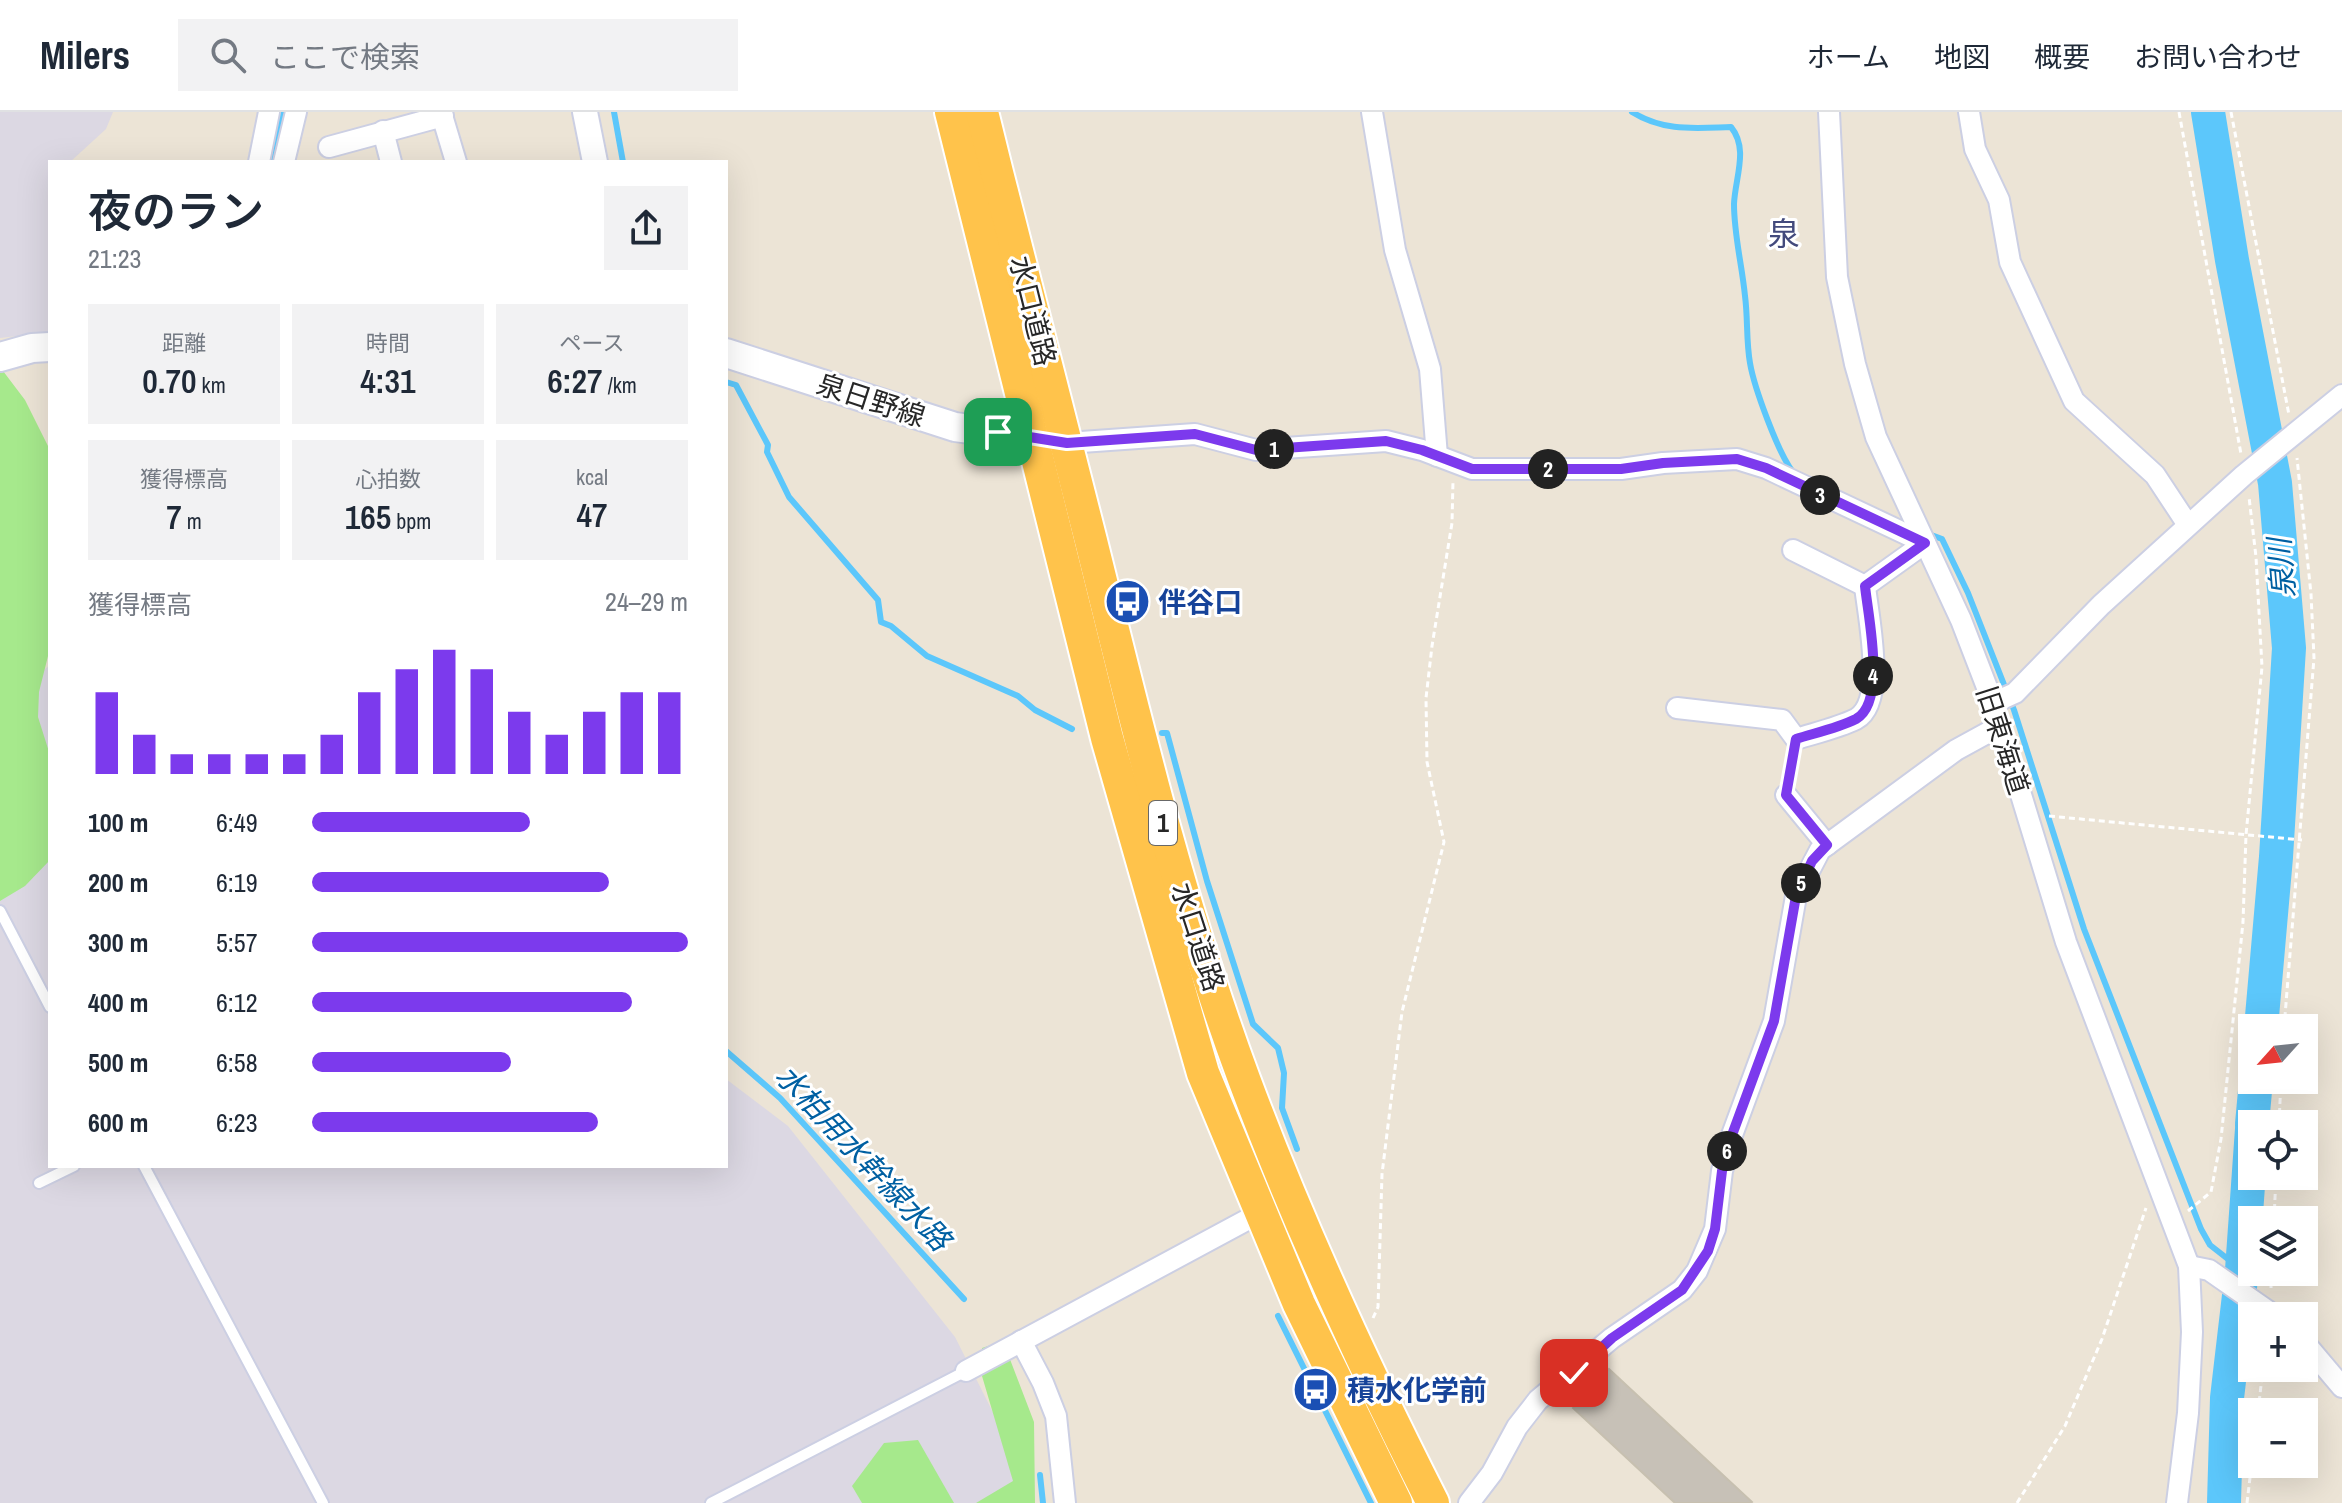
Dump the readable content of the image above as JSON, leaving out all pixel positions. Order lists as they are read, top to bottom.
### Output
{
  "streets": {
    "highway": ["水口道路", "1"],
    "main road": ["泉日野線"],
    "street": ["旧東海道"]
  },
  "crossings": [
    ["水口道路", "泉日野線"]
  ],
  "districts": ["泉"],
  "water": ["泉川", "水柏用水幹線水路"],
  "places": {
    "bus stop": ["伴谷口", "積水化学前"]
  },
  "north": "bottom left",
  "page": {
    "header": "Milers",
    "search": "ここで検索",
    "nav": [
      "ホーム",
      "地図",
      "概要",
      "お問い合わせ"
    ],
    "heading": ["夜のラン", "21:23"],
    "stats": [
      ["距離", "0.70 km"],
      ["時間", "4:31"],
      ["ペース", "6:27 /km"],
      ["獲得標高", "7 m"],
      ["心拍数", "165 bpm"],
      ["kcal", "47"]
    ],
    "pins": [
      "1",
      "2",
      "3",
      "4",
      "5",
      "6"
    ],
    "chart": ["獲得標高", "24–29 m"],
    "list": [
      {
        "name": "100 m",
        "note": "6:49"
      },
      {
        "name": "200 m",
        "note": "6:19"
      },
      {
        "name": "300 m",
        "note": "5:57"
      },
      {
        "name": "400 m",
        "note": "6:12"
      },
      {
        "name": "500 m",
        "note": "6:58"
      },
      {
        "name": "600 m",
        "note": "6:23"
      }
    ],
    "map_buttons": ["+", "−"]
  }
}
